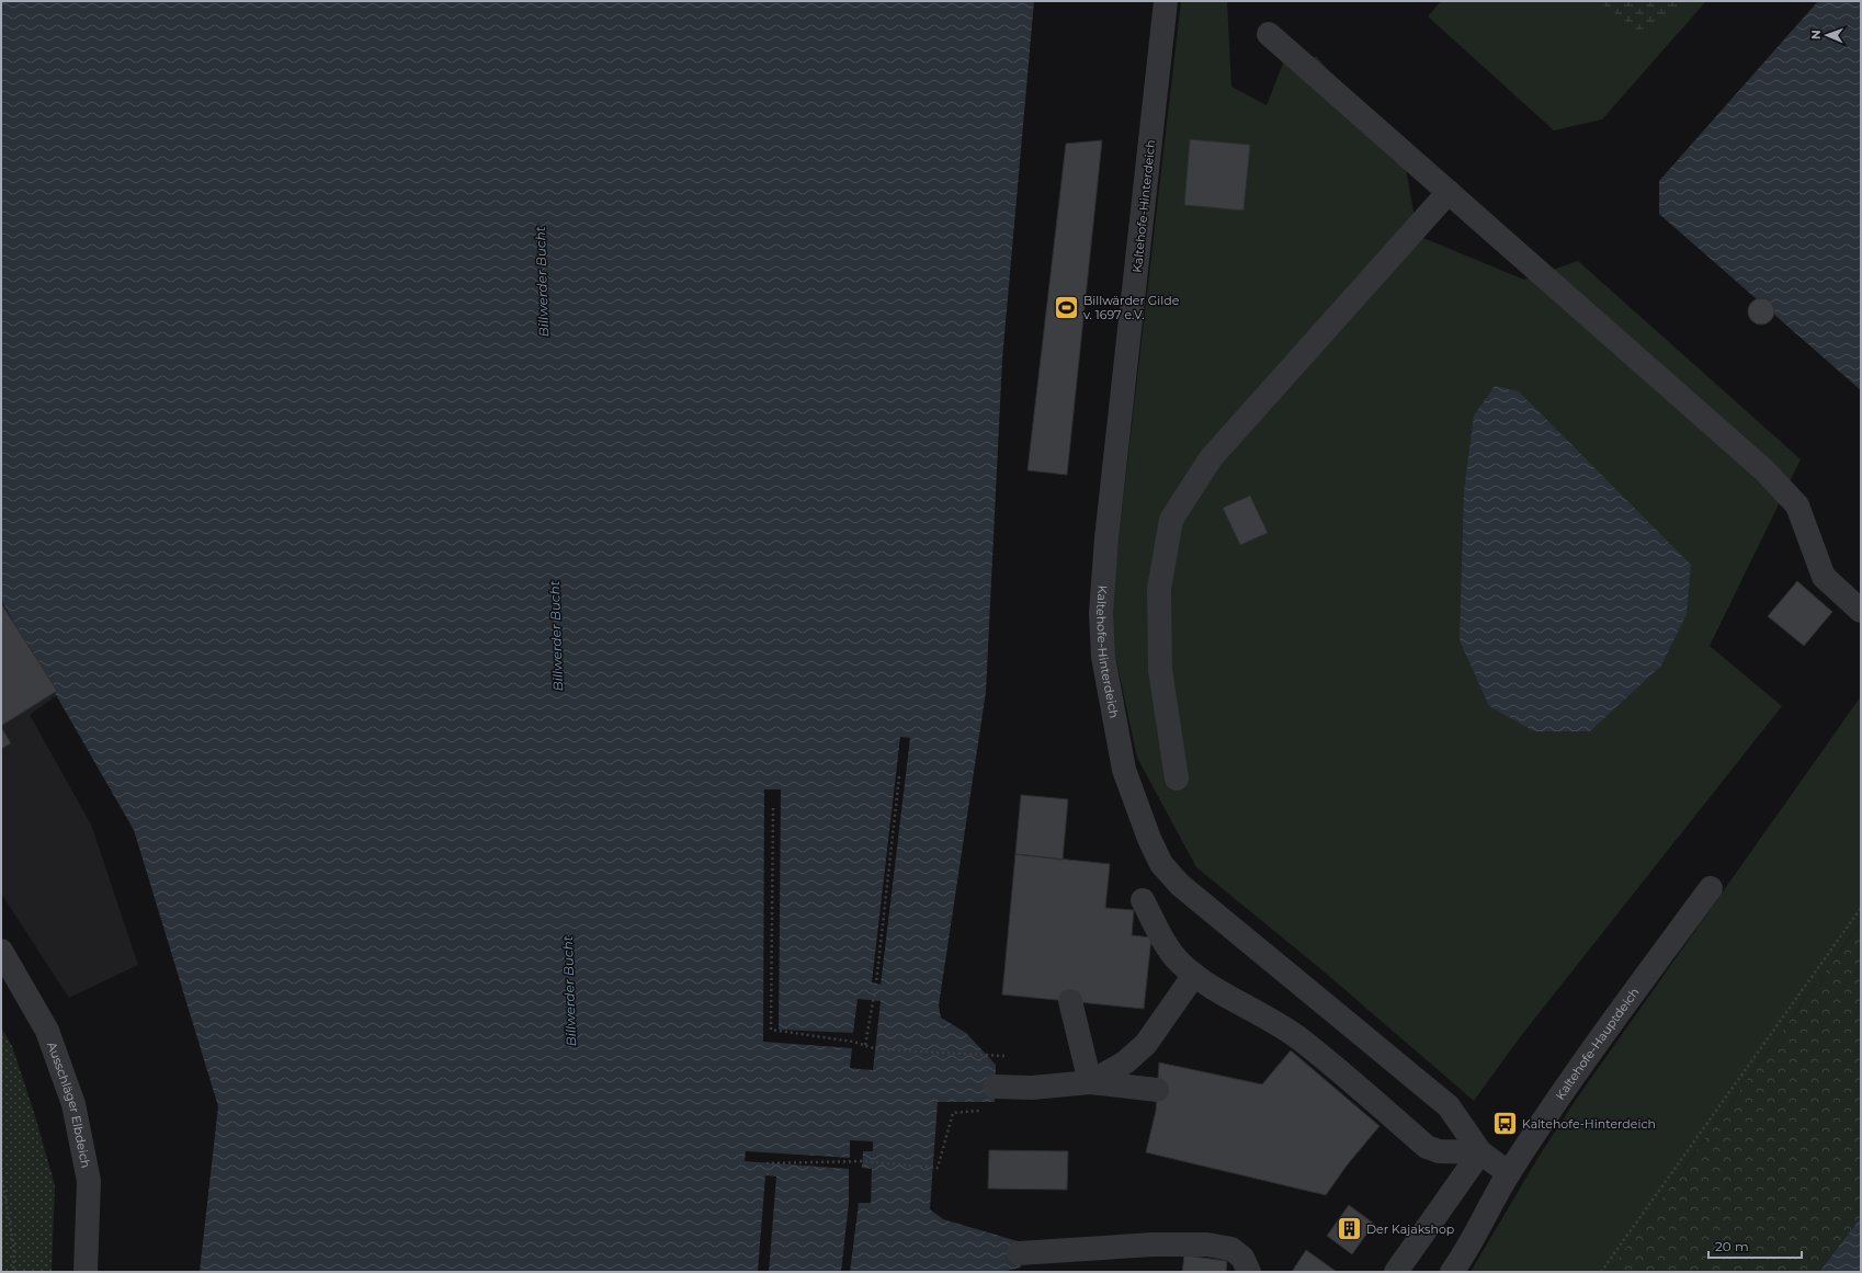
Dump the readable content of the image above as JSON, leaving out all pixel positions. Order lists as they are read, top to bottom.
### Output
{
  "streets": {
    "street": ["Kaltehofe-Hinterdeich", "Kaltehofe-Hauptdeich", "Ausschläger Elbdeich"]
  },
  "crossings": [
    ["Kaltehofe-Hinterdeich", "Kaltehofe-Hauptdeich"]
  ],
  "water": ["Billwerder Bucht"],
  "places": {
    "sports": ["Billwärder Gilde v. 1697 e.V."],
    "bus stop": ["Kaltehofe-Hinterdeich"],
    "building": ["Der Kajakshop"]
  },
  "scale_bar": "20 m",
  "north": "left"
}
